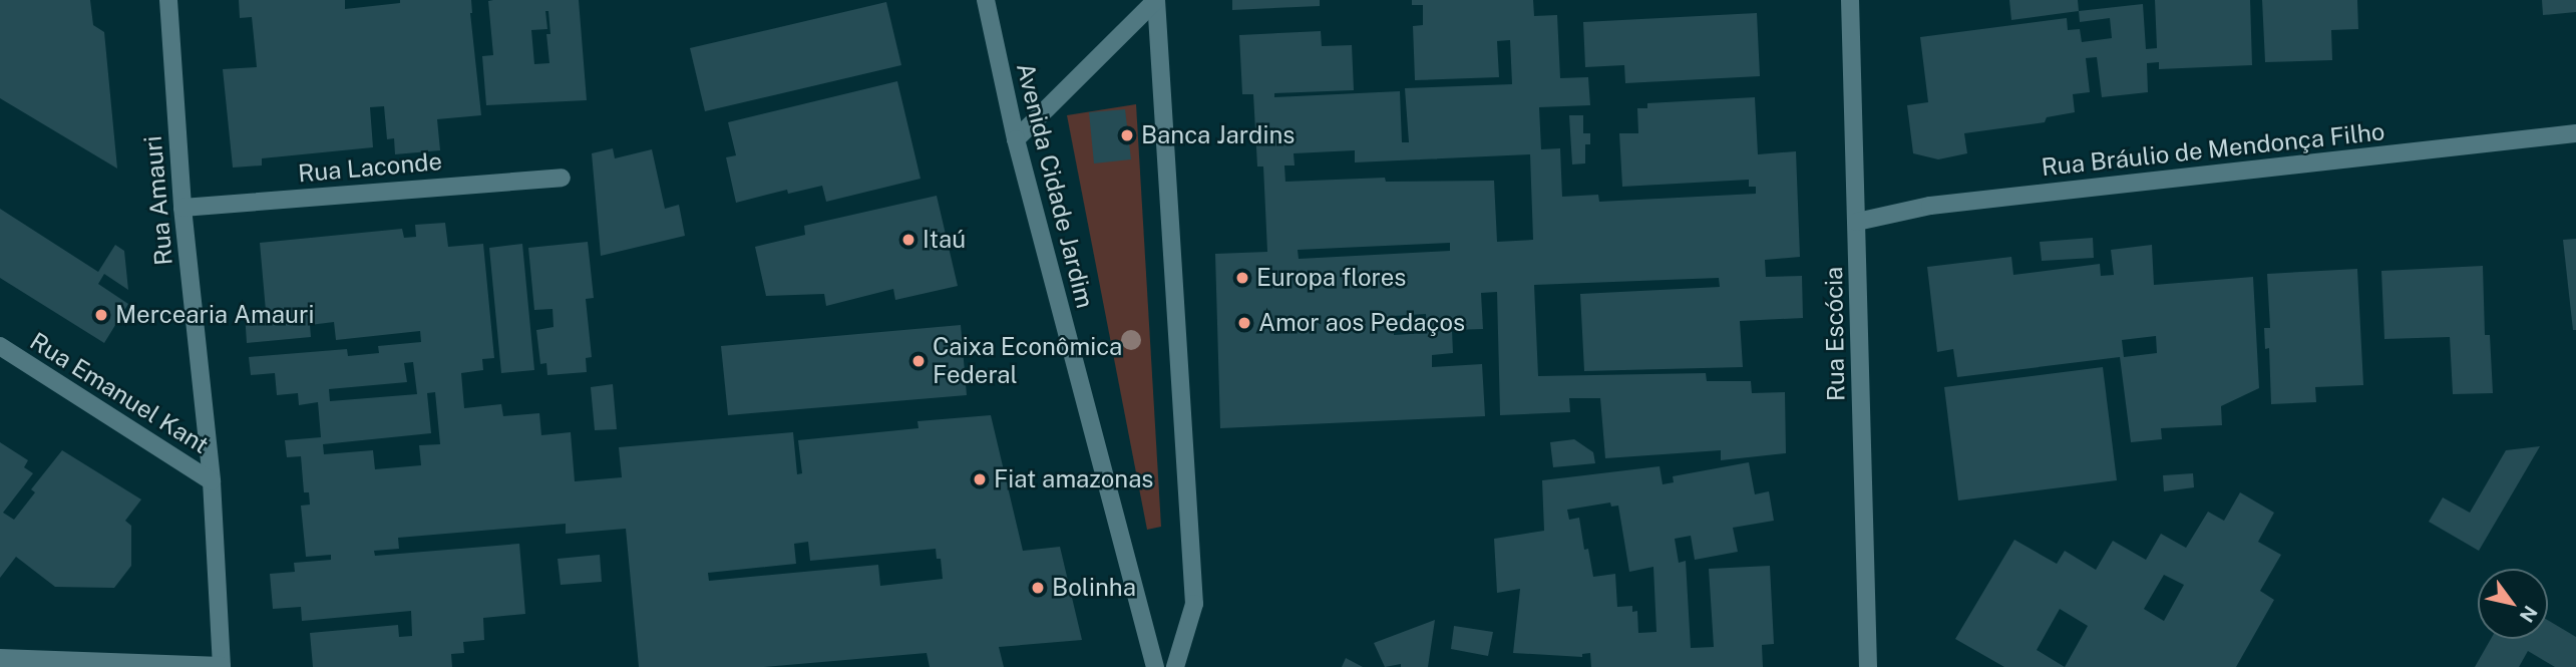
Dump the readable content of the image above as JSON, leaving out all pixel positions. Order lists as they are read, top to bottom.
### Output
{
  "streets": {
    "street": [
      "Rua Bráulio de Mendonça Filho",
      "Rua Laconde",
      "Avenida Cidade Jardim",
      "Rua Amauri",
      "Rua Escócia",
      "Rua Emanuel Kant"
    ]
  },
  "crossings": [
    ["Rua Bráulio de Mendonça Filho", "Rua Escócia"],
    ["Rua Laconde", "Rua Amauri"],
    ["Rua Amauri", "Rua Emanuel Kant"]
  ],
  "places": [
    "Banca Jardins",
    "Itaú",
    "Europa flores",
    "Mercearia Amauri",
    "Amor aos Pedaços",
    "Caixa Econômica Federal",
    "Fiat amazonas",
    "Bolinha"
  ],
  "north": "bottom right"
}
